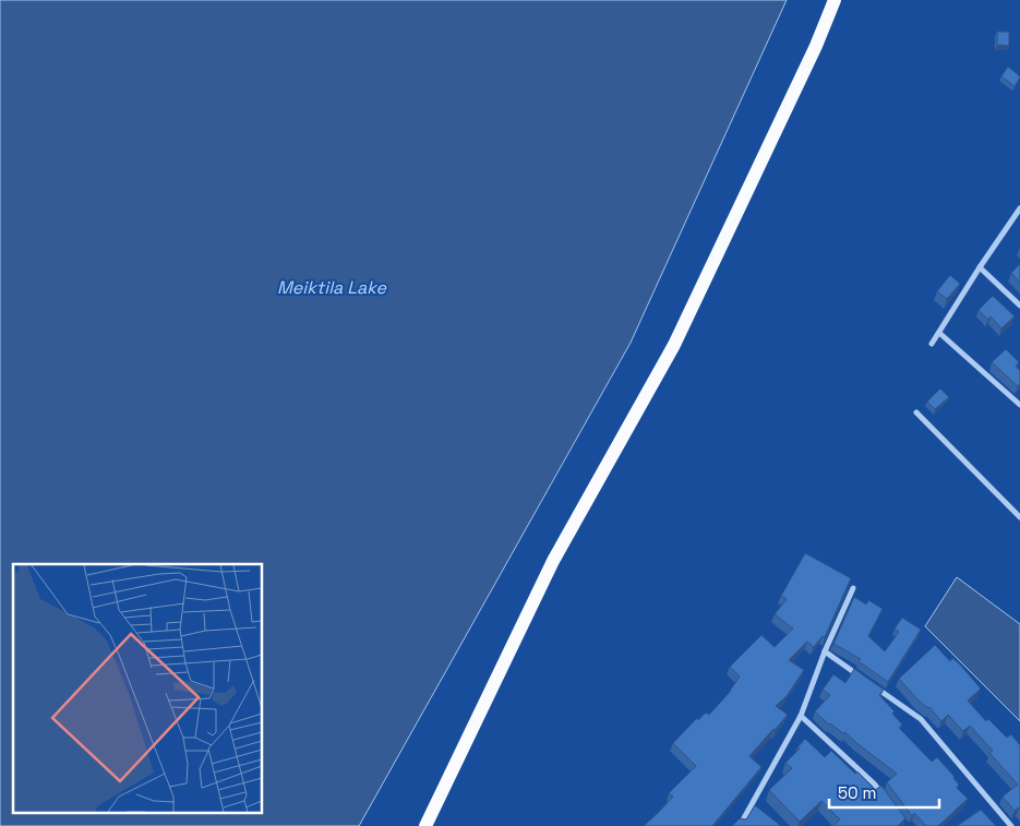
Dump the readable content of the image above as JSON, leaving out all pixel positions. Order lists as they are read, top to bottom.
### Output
{
  "water": ["Meiktila Lake"],
  "scale_bar": "50 m"
}
